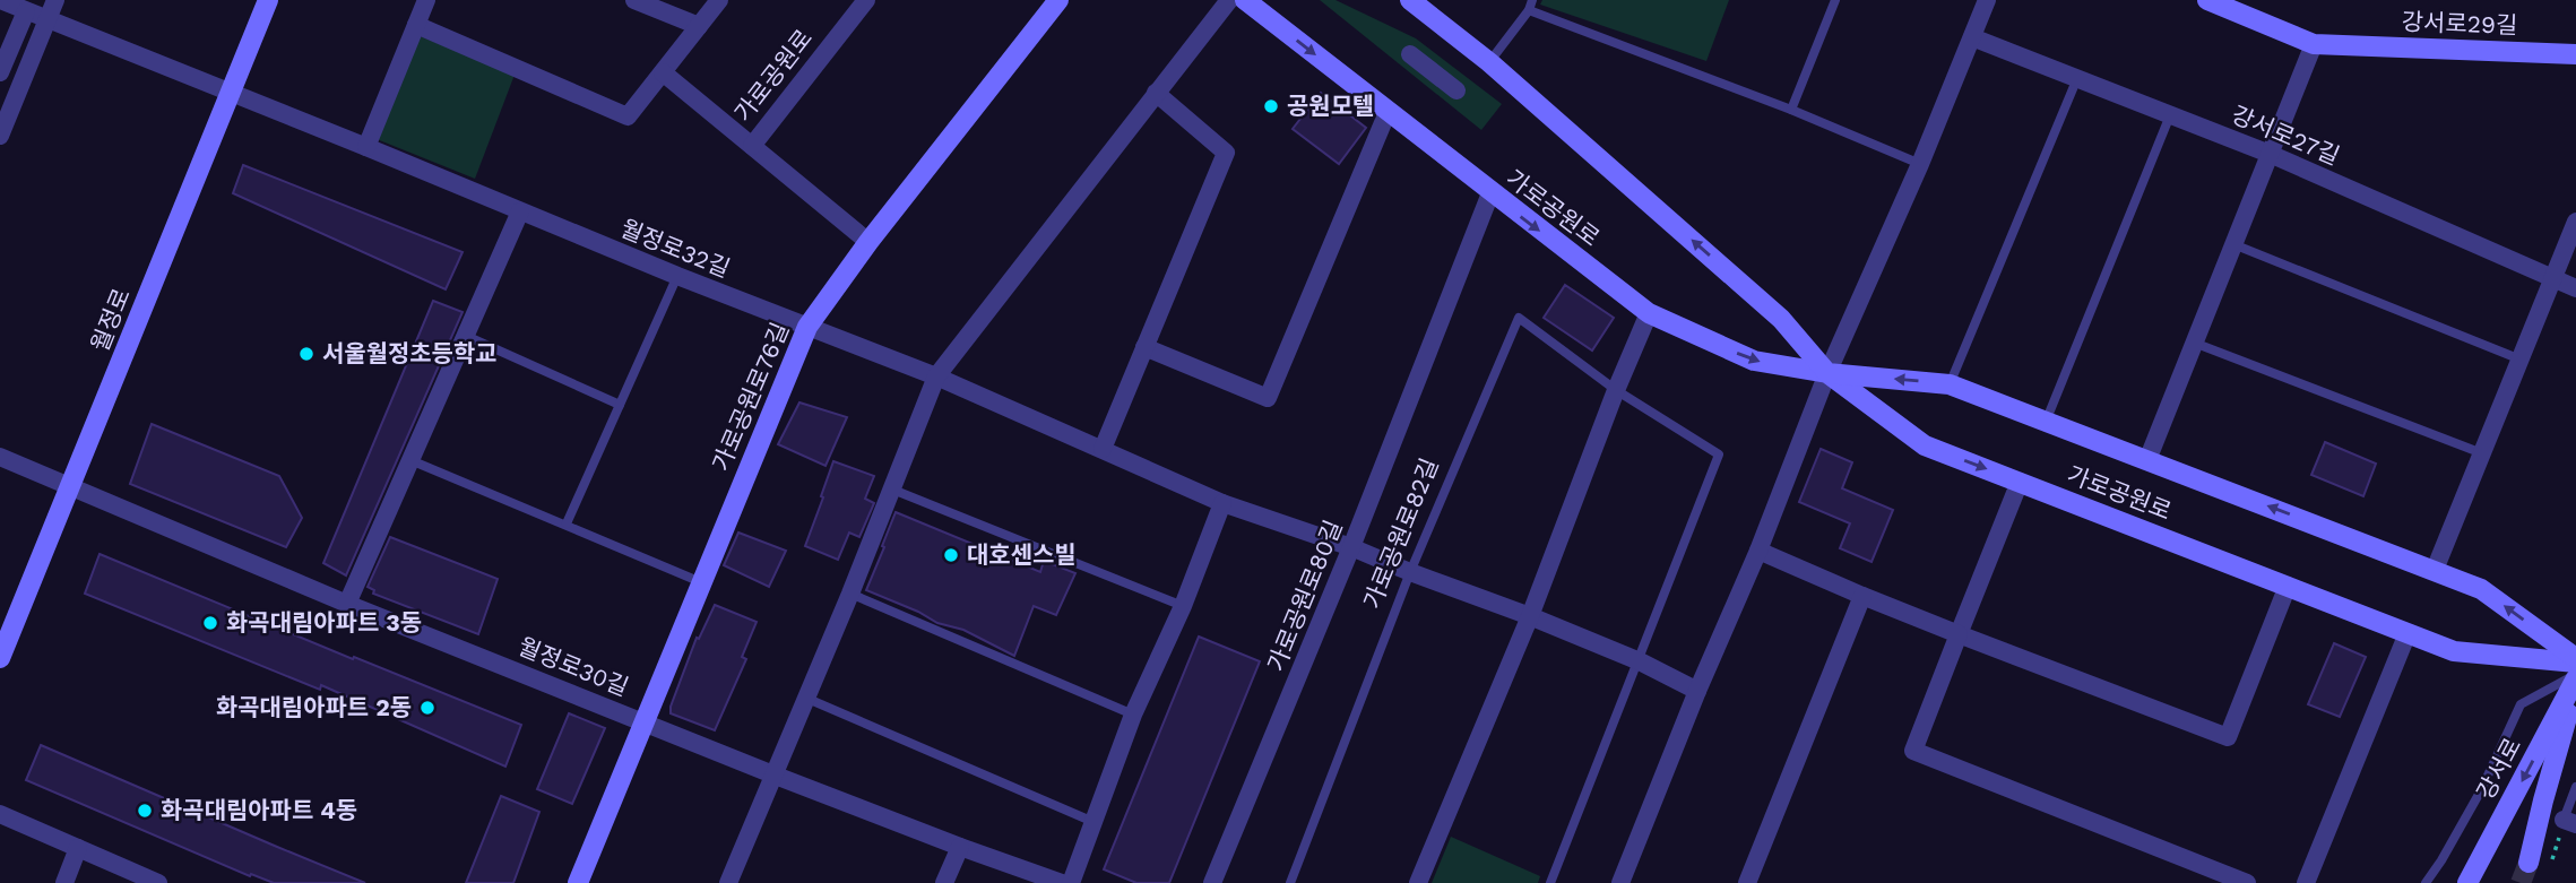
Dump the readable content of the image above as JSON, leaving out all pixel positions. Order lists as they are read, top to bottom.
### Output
{
  "streets": {
    "main road": [
      "강서로29길",
      "가로공원로",
      "월정로",
      "가로공원로76길",
      "강서로"
    ],
    "street": [
      "강서로27길",
      "월정로32길",
      "가로공원로80길",
      "월정로30길"
    ],
    "lane": ["가로공원로82길"]
  },
  "crossings": [
    ["가로공원로", "가로공원로80길"],
    ["월정로32길", "월정로"],
    ["월정로32길", "가로공원로76길"],
    ["월정로32길", "가로공원로82길"],
    ["월정로32길", "가로공원로80길"],
    ["월정로", "월정로30길"],
    ["가로공원로76길", "월정로30길"]
  ],
  "places": [
    "공원모텔",
    "서울월정초등학교",
    "대호센스빌",
    "화곡대림아파트 3동",
    "화곡대림아파트 2동",
    "화곡대림아파트 4동"
  ]
}
